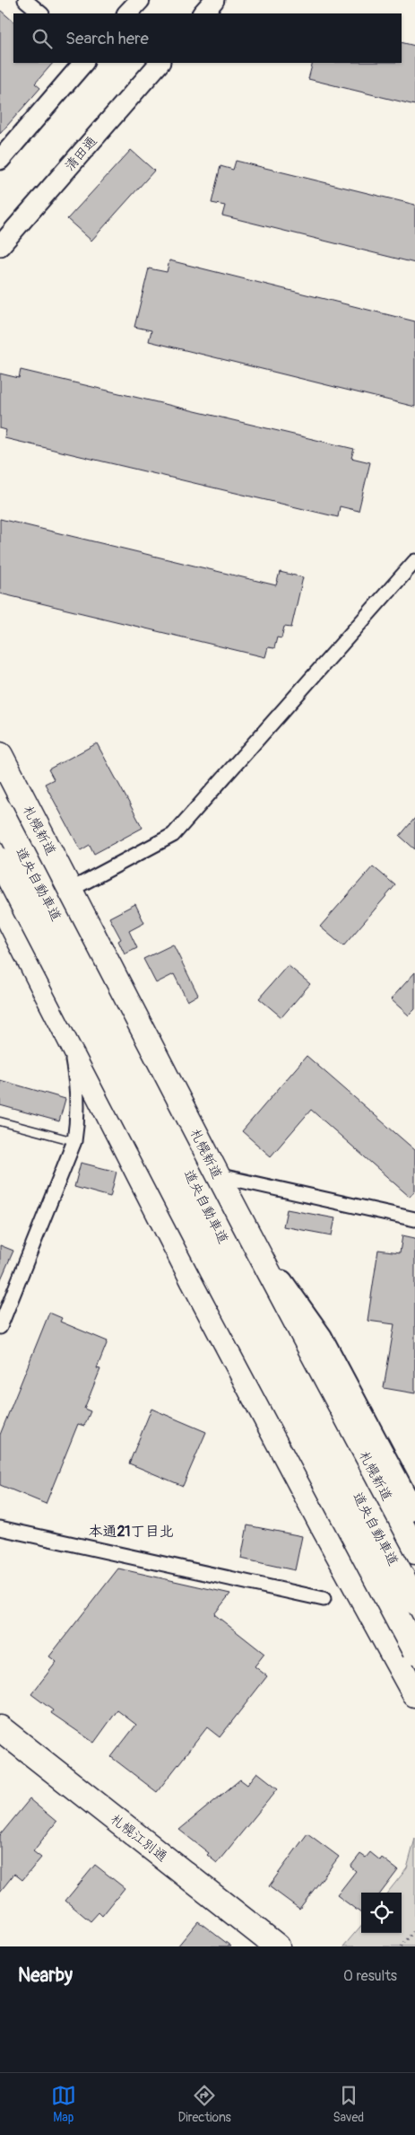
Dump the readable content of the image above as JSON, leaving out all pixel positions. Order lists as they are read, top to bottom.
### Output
{
  "streets": {
    "highway": ["札幌新道", "道央自動車道", "札幌江別通"],
    "street": ["清田通"]
  },
  "districts": ["本通21丁目北"],
  "page": {
    "search": "Search here",
    "heading": ["Nearby", "0 results"],
    "nav": ["Map", "Directions", "Saved"]
  }
}
